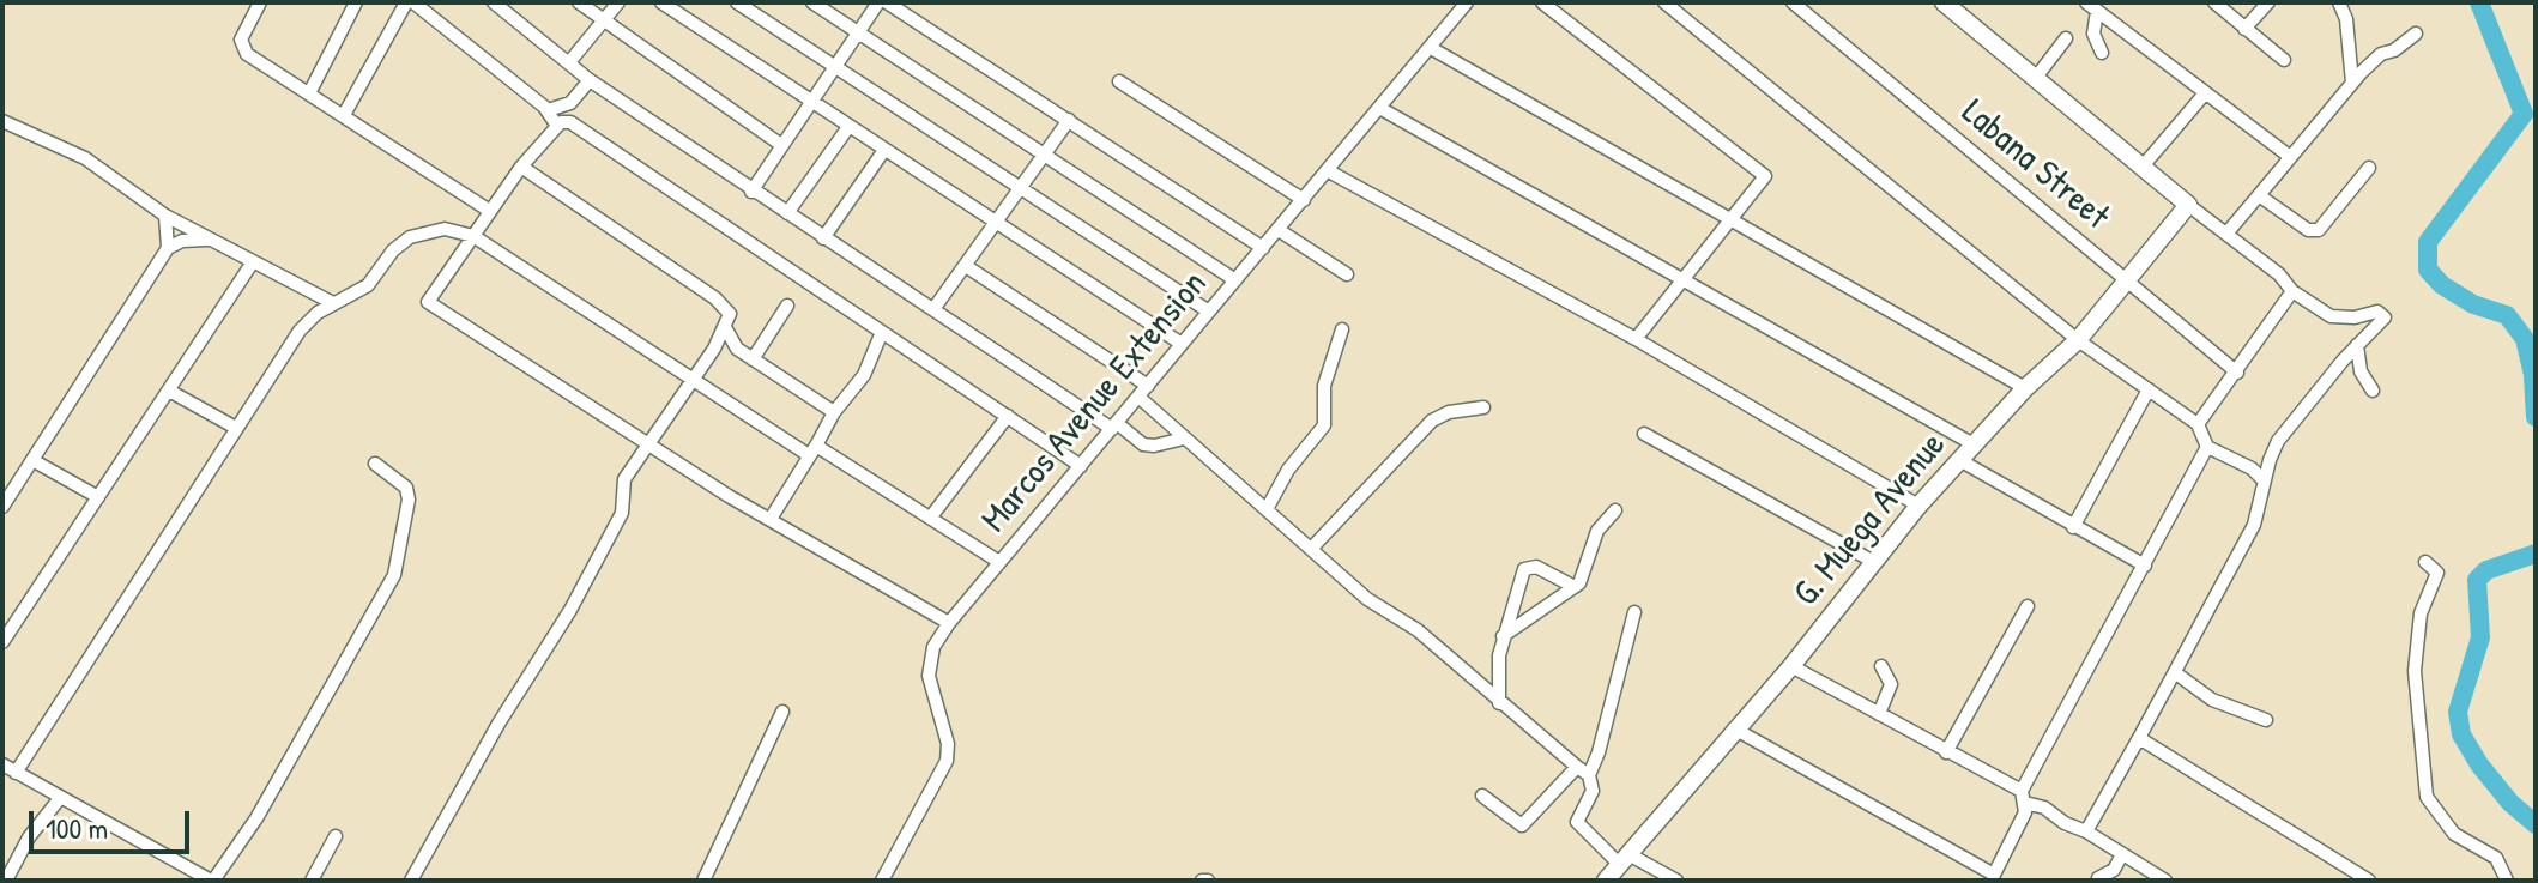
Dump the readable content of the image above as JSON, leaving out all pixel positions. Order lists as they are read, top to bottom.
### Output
{
  "streets": {
    "street": ["Labana Street", "Marcos Avenue Extension", "G. Muega Avenue"]
  },
  "crossings": [
    ["Labana Street", "G. Muega Avenue"]
  ],
  "scale_bar": "100 m"
}
